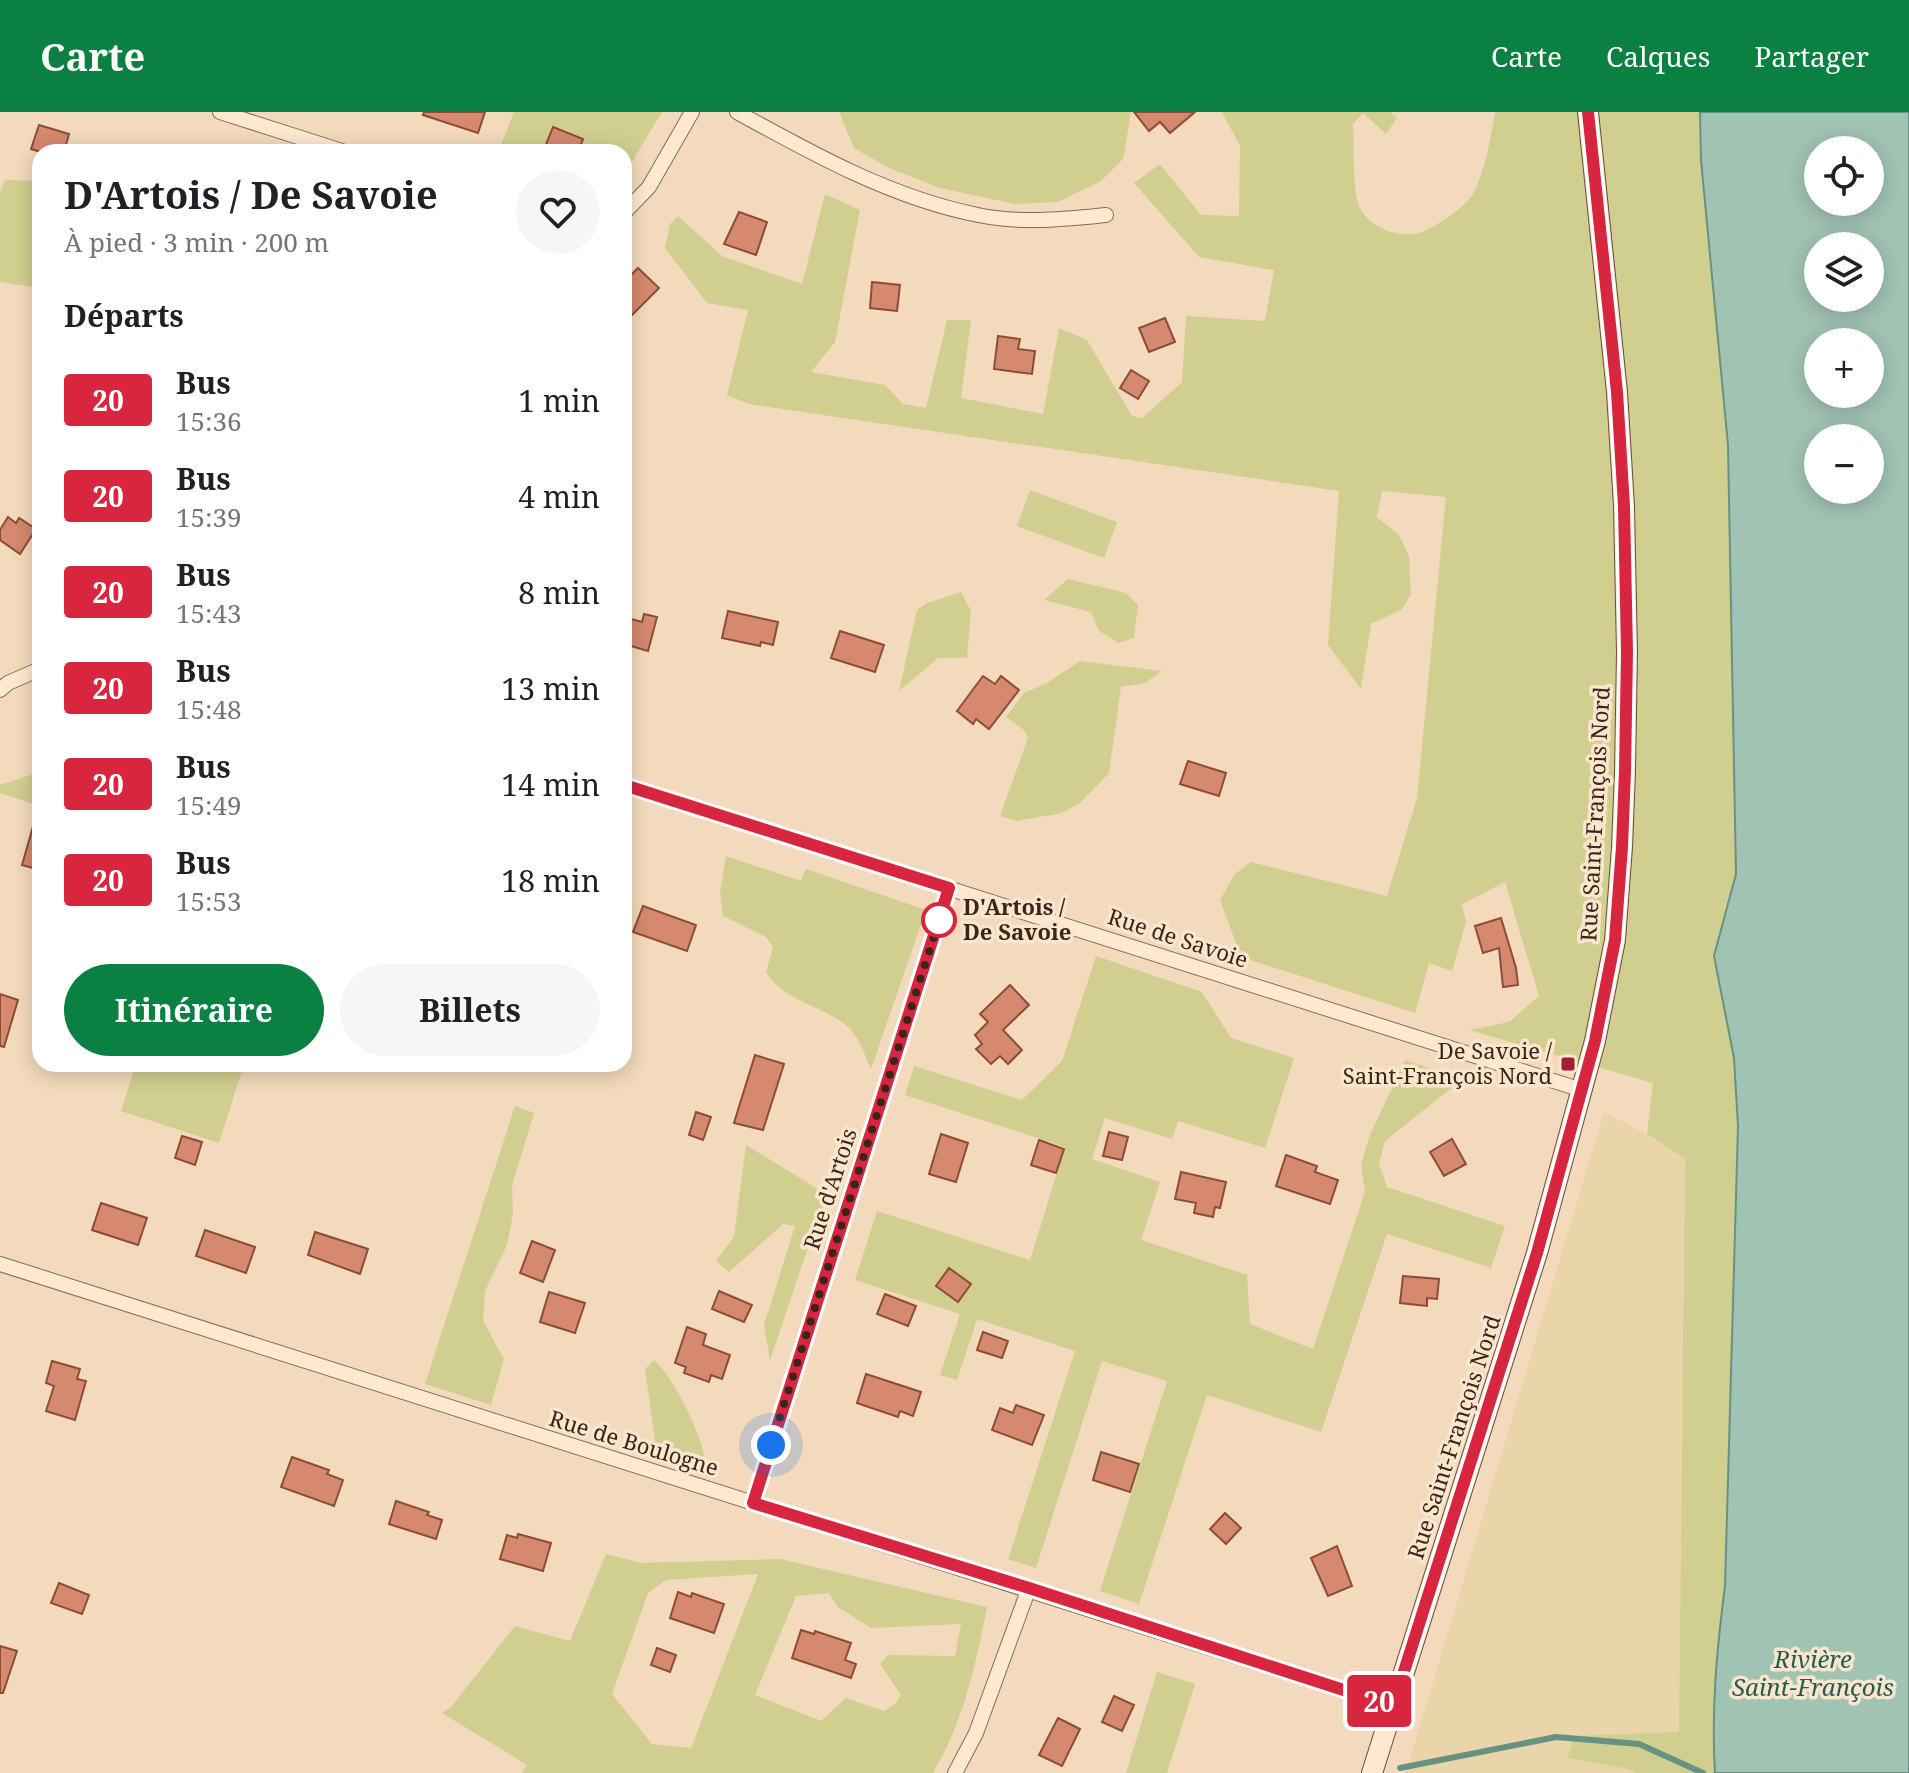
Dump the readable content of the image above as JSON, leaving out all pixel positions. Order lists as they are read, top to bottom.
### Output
{
  "streets": {
    "street": [
      "Rue Saint-François Nord",
      "Rue de Savoie",
      "Rue d'Artois",
      "Rue de Boulogne"
    ]
  },
  "crossings": [
    ["Rue Saint-François Nord", "Rue de Savoie"],
    ["Rue Saint-François Nord", "Rue de Boulogne"],
    ["Rue de Savoie", "Rue d'Artois"],
    ["Rue d'Artois", "Rue de Boulogne"]
  ],
  "water": ["Rivière Saint-François"],
  "places": {
    "other": ["D'Artois / De Savoie"],
    "transit": ["De Savoie / Saint-François Nord"]
  },
  "lines": ["bus line 20"],
  "page": {
    "header": "Carte",
    "nav": ["Carte", "Calques", "Partager"],
    "on_map": "20",
    "map_buttons": ["+", "−"],
    "heading": [
      ["D'Artois / De Savoie", "À pied · 3 min · 200 m"],
      "Départs"
    ],
    "list": [
      {
        "mark": "20",
        "name": "Bus",
        "note": "15:36",
        "value": "1 min"
      },
      {
        "mark": "20",
        "name": "Bus",
        "note": "15:39",
        "value": "4 min"
      },
      {
        "mark": "20",
        "name": "Bus",
        "note": "15:43",
        "value": "8 min"
      },
      {
        "mark": "20",
        "name": "Bus",
        "note": "15:48",
        "value": "13 min"
      },
      {
        "mark": "20",
        "name": "Bus",
        "note": "15:49",
        "value": "14 min"
      },
      {
        "mark": "20",
        "name": "Bus",
        "note": "15:53",
        "value": "18 min"
      }
    ],
    "buttons": ["Itinéraire", "Billets"]
  }
}
